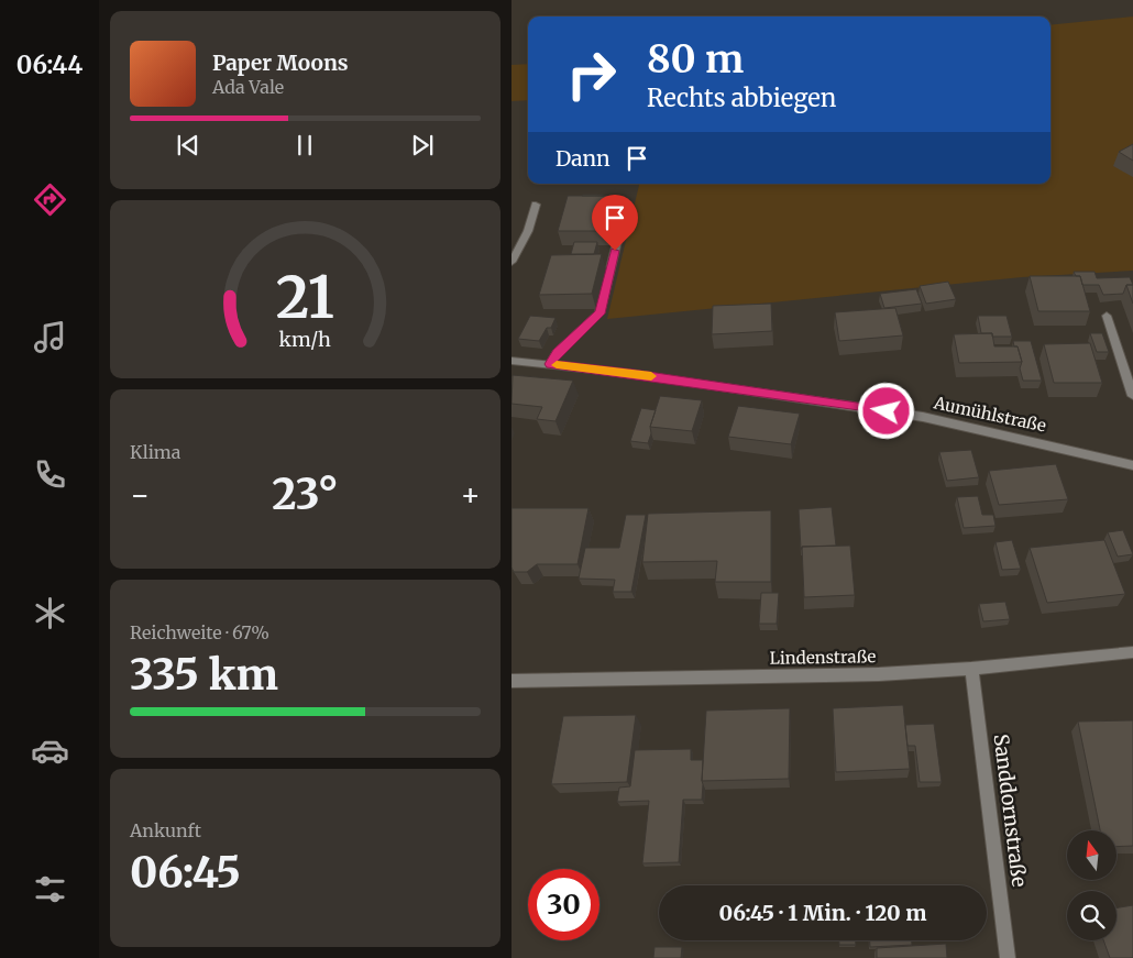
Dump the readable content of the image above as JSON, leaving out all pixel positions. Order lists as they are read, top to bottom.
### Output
{
  "streets": {
    "street": ["Aumühlstraße", "Lindenstraße", "Sanddornstraße"]
  },
  "crossings": [
    ["Lindenstraße", "Sanddornstraße"]
  ],
  "north": "top",
  "page": {
    "tabs": "06:44",
    "turn": ["80 m", "Rechts abbiegen"],
    "song": ["Paper Moons", "Ada Vale"],
    "then": "Dann",
    "tile": [
      "Klima",
      ["Reichweite · 67%", "335 km"],
      ["Ankunft", "06:45"]
    ],
    "heat": ["−", "23°", "+"],
    "limit": "30",
    "trip": "06:45 · 1 Min. · 120 m",
    "gauge": ["21", "km/h"]
  }
}
